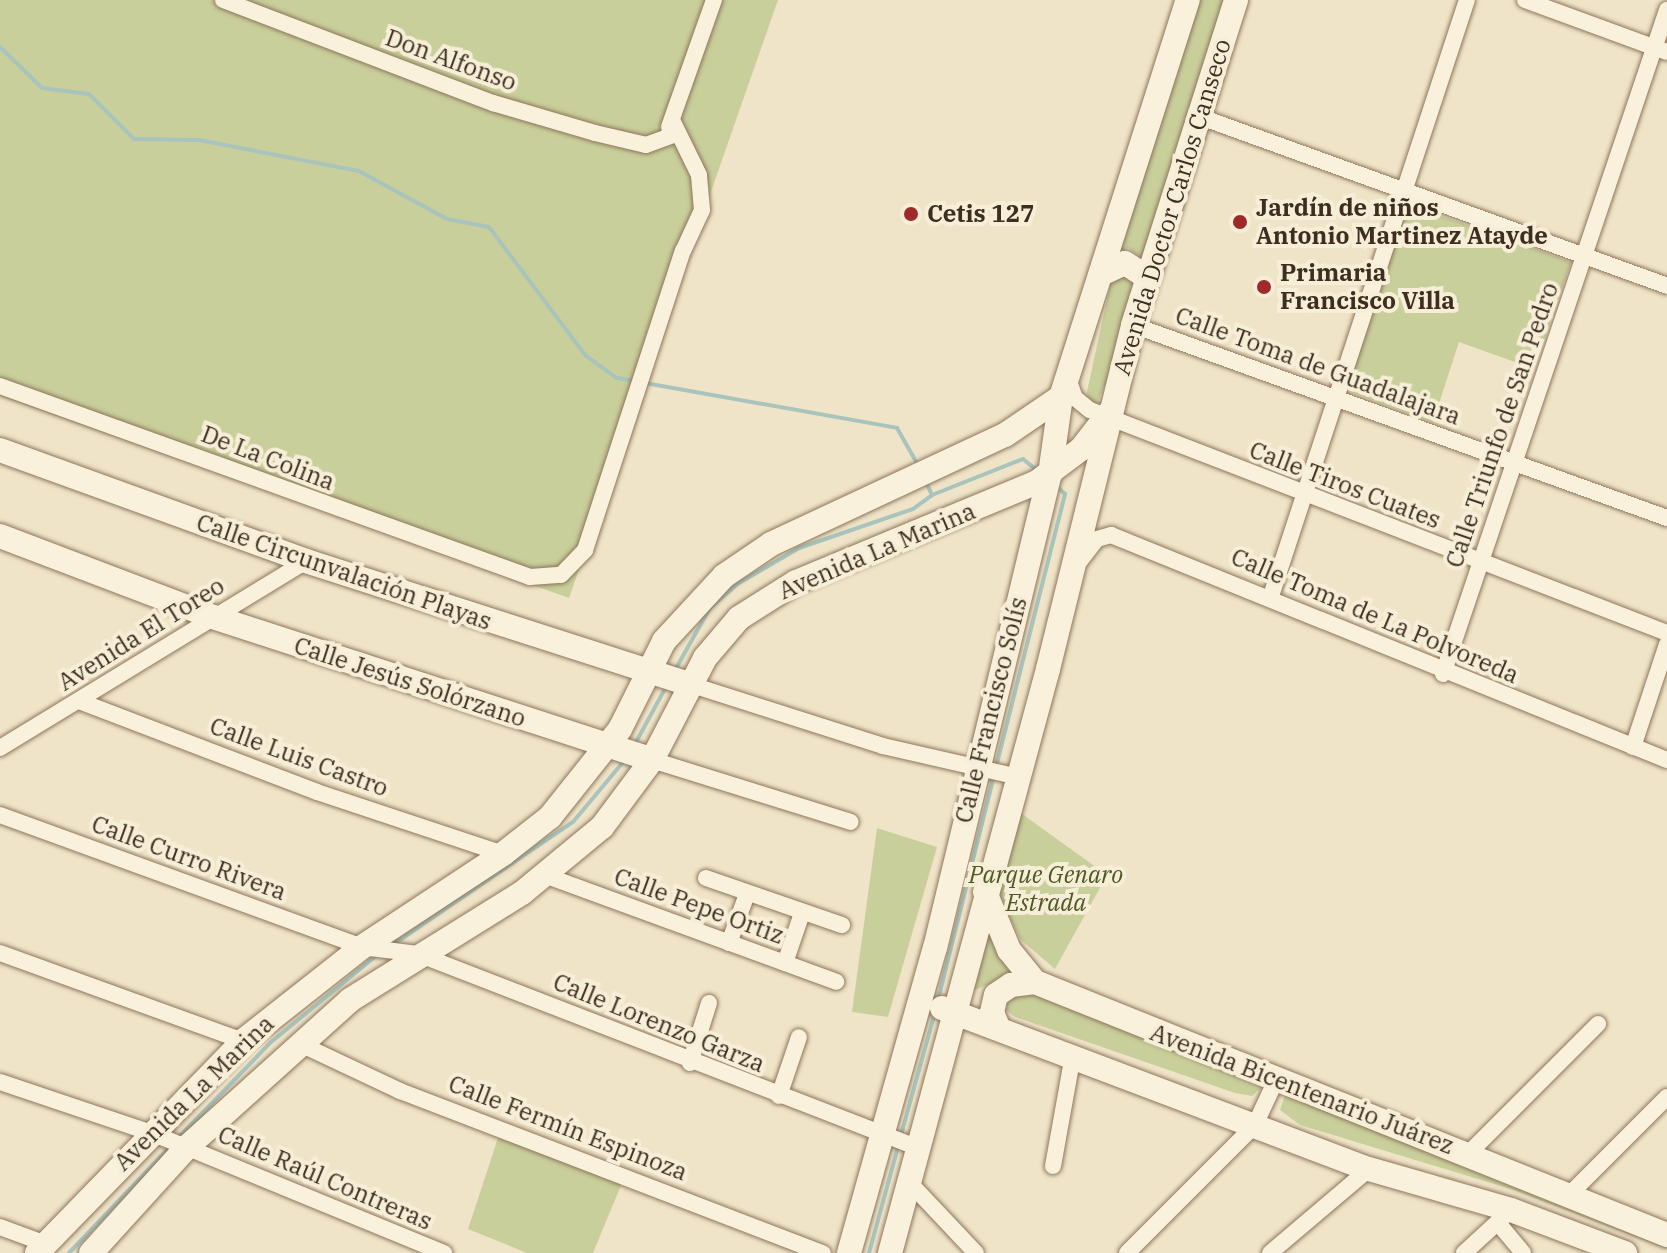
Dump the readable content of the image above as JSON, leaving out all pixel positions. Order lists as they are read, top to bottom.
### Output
{
  "streets": {
    "main road": [
      "Avenida Doctor Carlos Canseco",
      "Avenida La Marina",
      "Calle Circunvalación Playas",
      "Calle Jesús Solórzano",
      "Calle Francisco Solís",
      "Avenida Bicentenario Juárez"
    ],
    "street": [
      "Don Alfonso",
      "Calle Toma de Guadalajara",
      "Calle Triunfo de San Pedro",
      "De La Colina",
      "Calle Tiros Cuates",
      "Calle Toma de La Polvoreda",
      "Avenida El Toreo",
      "Calle Luis Castro",
      "Calle Curro Rivera",
      "Calle Pepe Ortiz",
      "Calle Lorenzo Garza",
      "Calle Fermín Espinoza",
      "Calle Raúl Contreras"
    ]
  },
  "crossings": [
    ["Don Alfonso", "De La Colina"],
    ["Avenida Doctor Carlos Canseco", "Calle Toma de Guadalajara"],
    ["Avenida Doctor Carlos Canseco", "Calle Tiros Cuates"],
    ["Avenida Doctor Carlos Canseco", "Avenida La Marina"],
    ["Avenida Doctor Carlos Canseco", "Calle Francisco Solís"],
    ["Calle Toma de Guadalajara", "Calle Triunfo de San Pedro"],
    ["Calle Triunfo de San Pedro", "Calle Tiros Cuates"],
    ["Calle Triunfo de San Pedro", "Calle Toma de La Polvoreda"],
    ["Calle Tiros Cuates", "Avenida La Marina"],
    ["Calle Tiros Cuates", "Calle Francisco Solís"],
    ["Avenida La Marina", "Calle Circunvalación Playas"],
    ["Avenida La Marina", "Calle Jesús Solórzano"],
    ["Avenida La Marina", "Calle Francisco Solís"],
    ["Avenida La Marina", "Calle Luis Castro"],
    ["Avenida La Marina", "Calle Curro Rivera"],
    ["Avenida La Marina", "Calle Pepe Ortiz"],
    ["Avenida La Marina", "Calle Lorenzo Garza"],
    ["Avenida La Marina", "Calle Fermín Espinoza"],
    ["Avenida La Marina", "Calle Raúl Contreras"],
    ["Calle Circunvalación Playas", "Avenida El Toreo"],
    ["Calle Toma de La Polvoreda", "Calle Francisco Solís"],
    ["Avenida El Toreo", "Calle Jesús Solórzano"],
    ["Avenida El Toreo", "Calle Luis Castro"],
    ["Calle Francisco Solís", "Calle Lorenzo Garza"],
    ["Calle Francisco Solís", "Avenida Bicentenario Juárez"]
  ],
  "parks": ["Parque Genaro Estrada"],
  "places": ["Cetis 127", "Jardín de niños Antonio Martinez Atayde", "Primaria Francisco Villa"]
}
